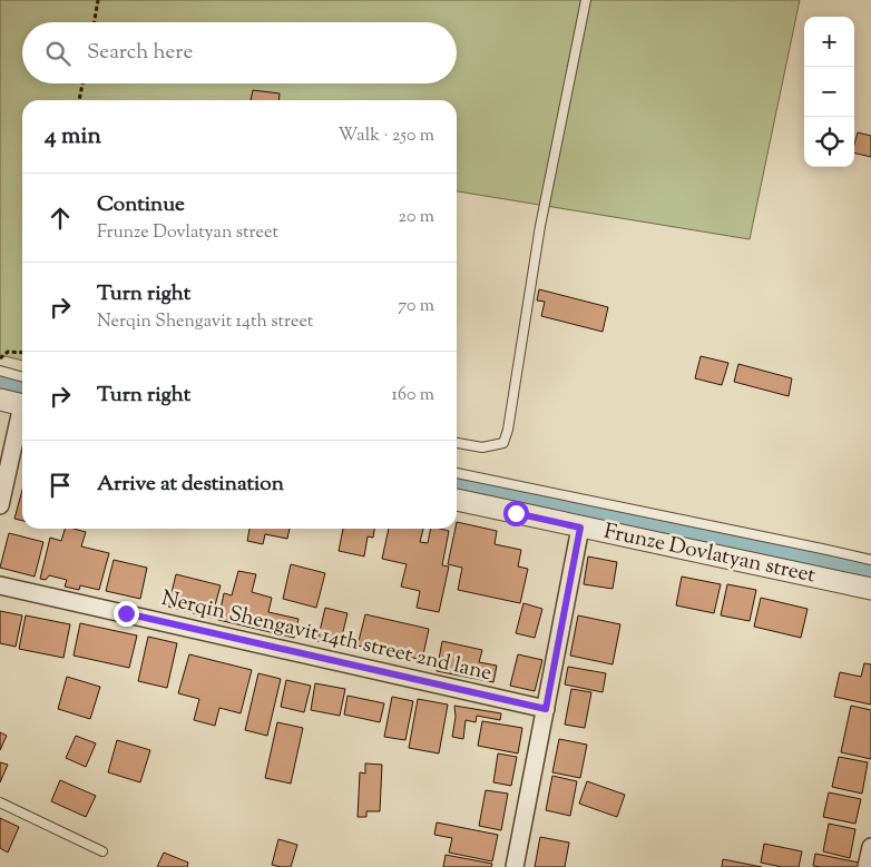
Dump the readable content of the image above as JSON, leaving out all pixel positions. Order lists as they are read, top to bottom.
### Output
{
  "streets": {
    "street": ["Frunze Dovlatyan street", "Nerqin Shengavit 14th street 2nd lane"]
  },
  "page": {
    "map_buttons": ["+", "−"],
    "search": "Search here",
    "heading": ["4 min", "Walk · 250 m"],
    "list": [
      ["Continue", "Frunze Dovlatyan street", "20 m"],
      ["Turn right", "Nerqin Shengavit 14th street", "70 m"],
      ["Turn right", "160 m"],
      "Arrive at destination"
    ]
  }
}
